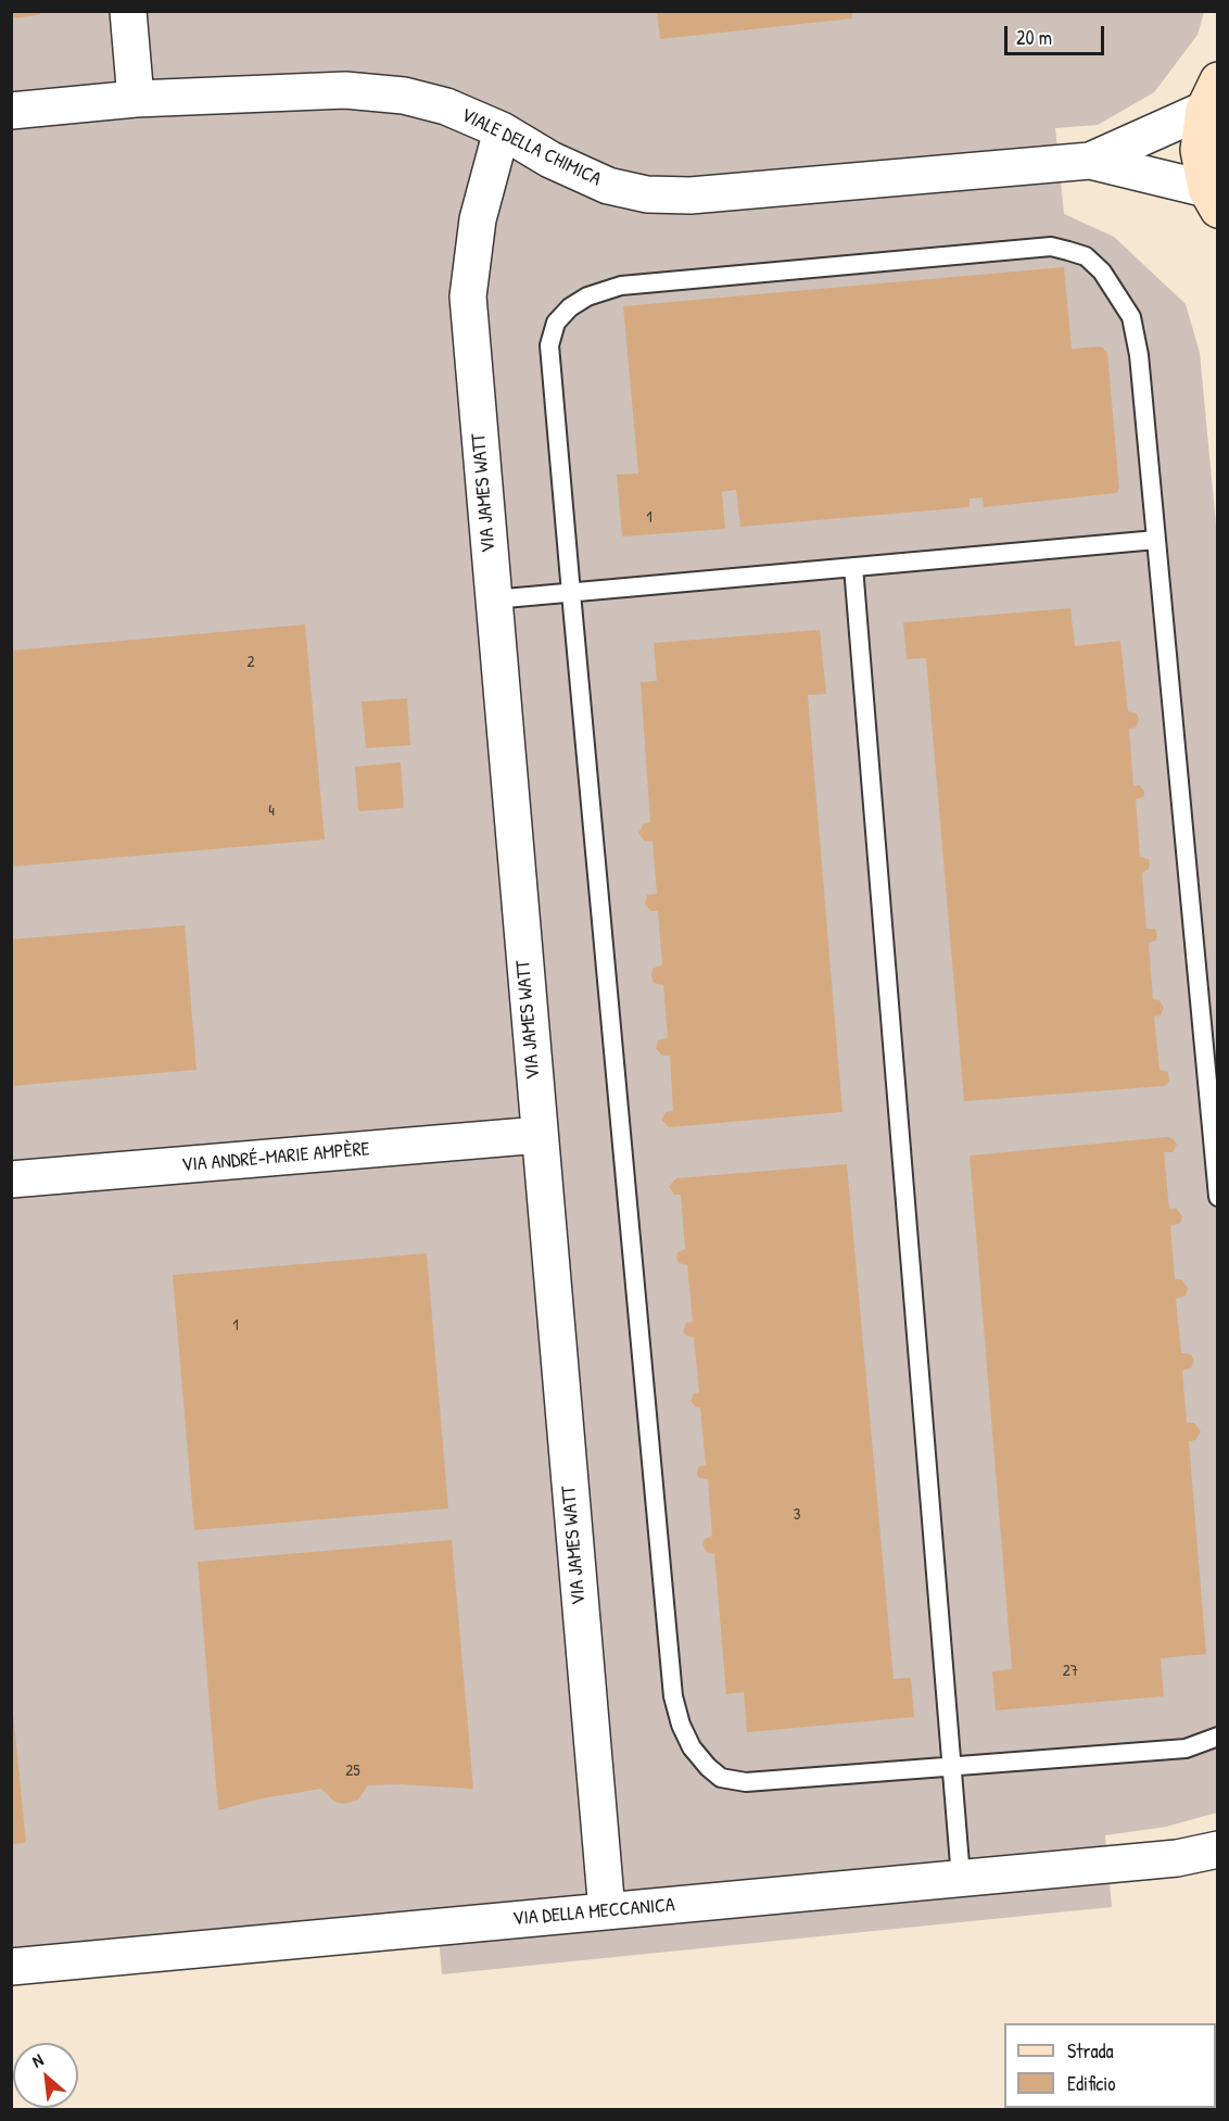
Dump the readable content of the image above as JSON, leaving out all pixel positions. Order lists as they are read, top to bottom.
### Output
{
  "streets": {
    "street": [
      "VIALE DELLA CHIMICA",
      "VIA JAMES WATT",
      "VIA ANDRÉ-MARIE AMPÈRE",
      "VIA DELLA MECCANICA"
    ]
  },
  "crossings": [
    ["VIALE DELLA CHIMICA", "VIA JAMES WATT"],
    ["VIA JAMES WATT", "VIA ANDRÉ-MARIE AMPÈRE"],
    ["VIA JAMES WATT", "VIA DELLA MECCANICA"]
  ],
  "house_numbers": [
    "1",
    "2",
    "4",
    "1",
    "3",
    "27",
    "25"
  ],
  "legend": ["Strada", "Edificio"],
  "scale_bar": "20 m",
  "north": "top left"
}
